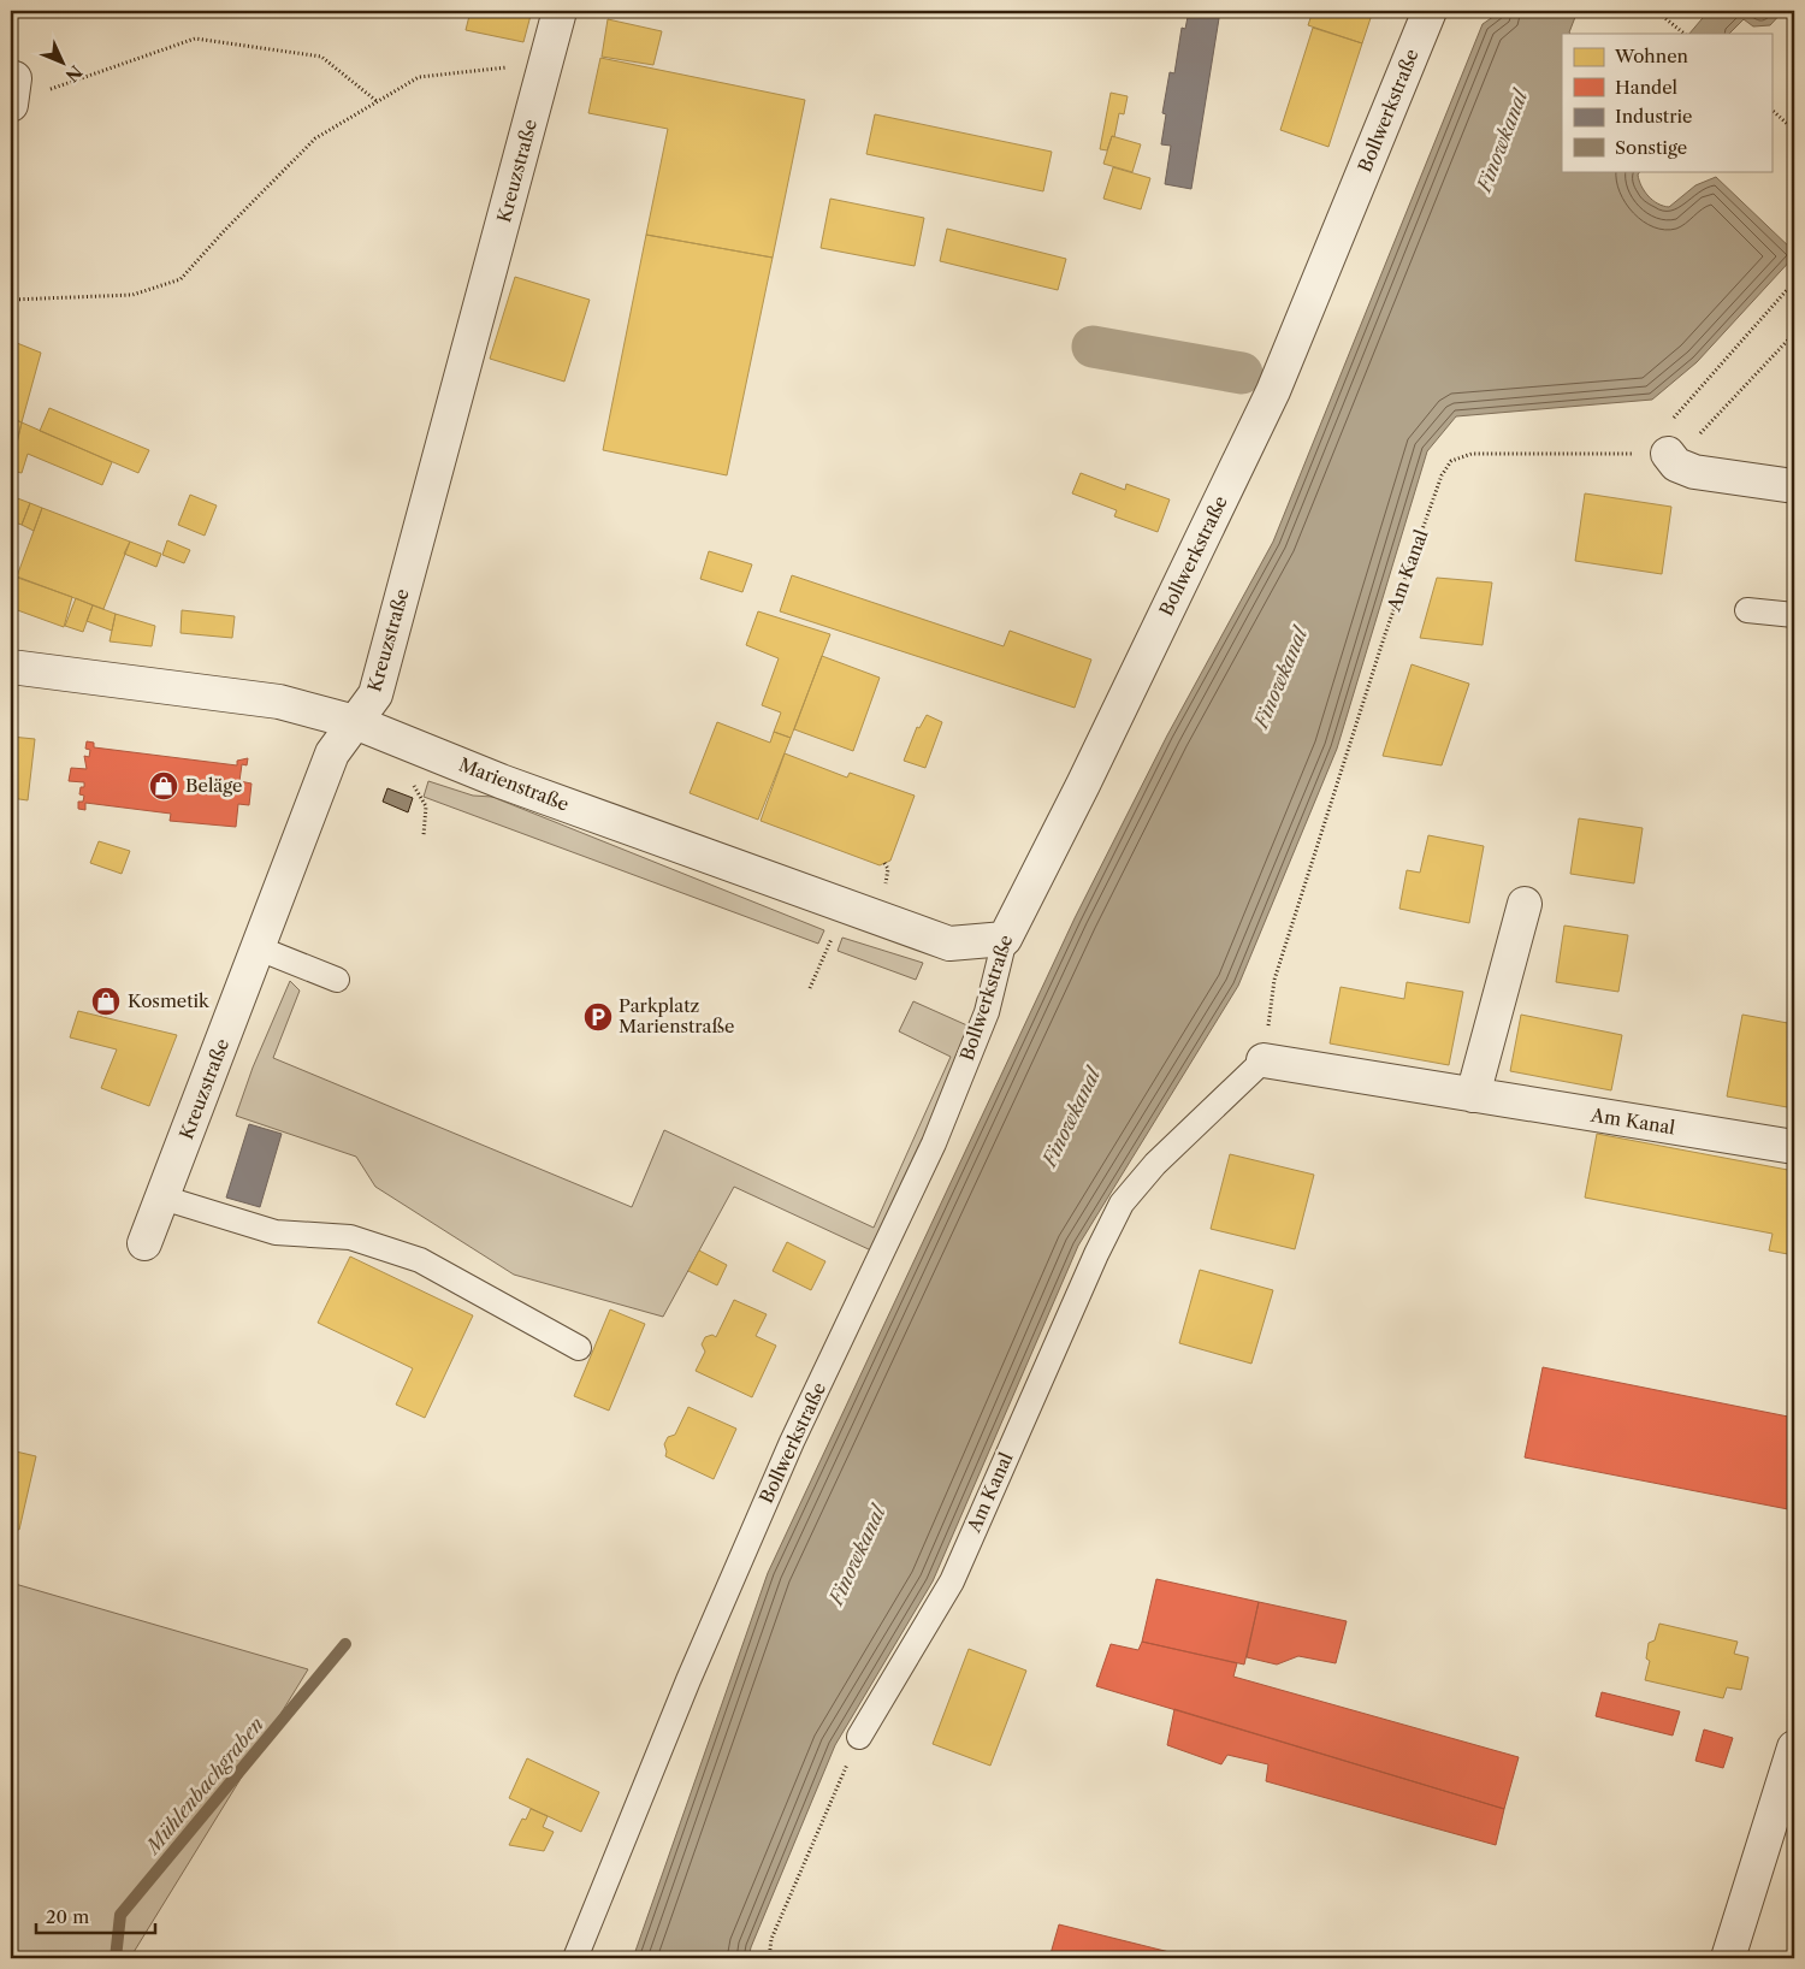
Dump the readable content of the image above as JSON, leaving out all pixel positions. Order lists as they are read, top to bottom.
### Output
{
  "streets": {
    "street": [
      "Bollwerkstraße",
      "Kreuzstraße",
      "Am Kanal",
      "Marienstraße"
    ]
  },
  "crossings": [
    ["Bollwerkstraße", "Marienstraße"],
    ["Kreuzstraße", "Marienstraße"]
  ],
  "water": ["Finowkanal", "Mühlenbachgraben"],
  "places": {
    "shop": ["Beläge", "Kosmetik"],
    "parking": ["Parkplatz Marienstraße"]
  },
  "legend": [
    "Wohnen",
    "Handel",
    "Industrie",
    "Sonstige"
  ],
  "scale_bar": "20 m",
  "north": "bottom right"
}
